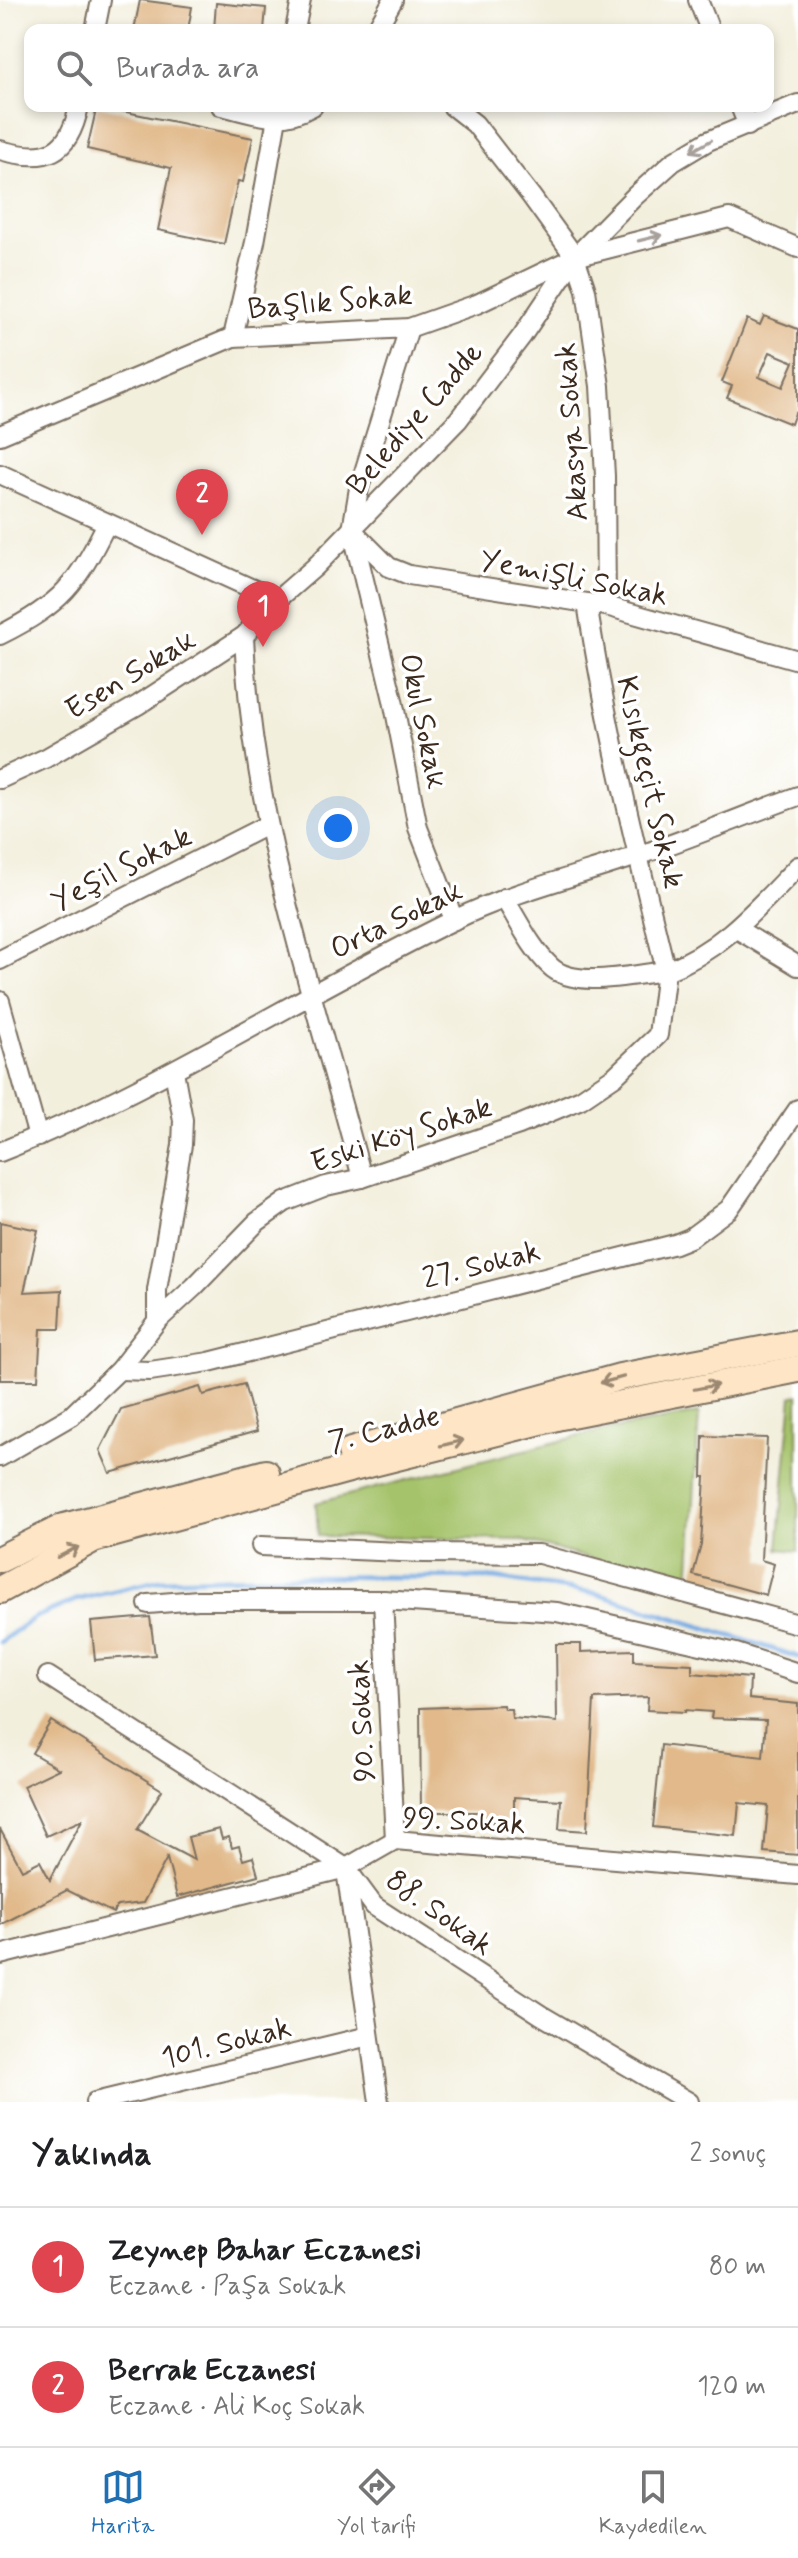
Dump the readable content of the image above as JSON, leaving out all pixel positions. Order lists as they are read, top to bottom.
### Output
{
  "streets": {
    "main road": ["7. Cadde"],
    "street": [
      "Başlık Sokak",
      "Belediye Cadde",
      "Akasya Sokak",
      "Yemişli Sokak",
      "Esen Sokak",
      "Okul Sokak",
      "Kısıkgeçit Sokak",
      "Yeşil Sokak",
      "Orta Sokak",
      "Eski Köy Sokak",
      "27. Sokak",
      "90. Sokak",
      "99. Sokak",
      "88. Sokak",
      "101. Sokak"
    ]
  },
  "crossings": [
    ["Başlık Sokak", "Belediye Cadde"],
    ["Başlık Sokak", "Akasya Sokak"],
    ["Belediye Cadde", "Akasya Sokak"],
    ["Belediye Cadde", "Yemişli Sokak"],
    ["Belediye Cadde", "Esen Sokak"],
    ["Belediye Cadde", "Okul Sokak"],
    ["Akasya Sokak", "Yemişli Sokak"],
    ["Yemişli Sokak", "Okul Sokak"],
    ["Yemişli Sokak", "Kısıkgeçit Sokak"],
    ["Okul Sokak", "Orta Sokak"],
    ["Kısıkgeçit Sokak", "Orta Sokak"],
    ["Kısıkgeçit Sokak", "Eski Köy Sokak"],
    ["Eski Köy Sokak", "27. Sokak"],
    ["90. Sokak", "99. Sokak"],
    ["99. Sokak", "88. Sokak"]
  ],
  "page": {
    "search": "Burada ara",
    "pins": ["2", "1"],
    "heading": ["Yakında", "2 sonuç"],
    "list": [
      {
        "mark": "1",
        "name": "Zeynep Bahar Eczanesi",
        "note": "Eczane · Paşa Sokak",
        "value": "80 m"
      },
      {
        "mark": "2",
        "name": "Berrak Eczanesi",
        "note": "Eczane · Ali Koç Sokak",
        "value": "120 m"
      }
    ],
    "nav": ["Harita", "Yol tarifi", "Kaydedilen"]
  }
}
